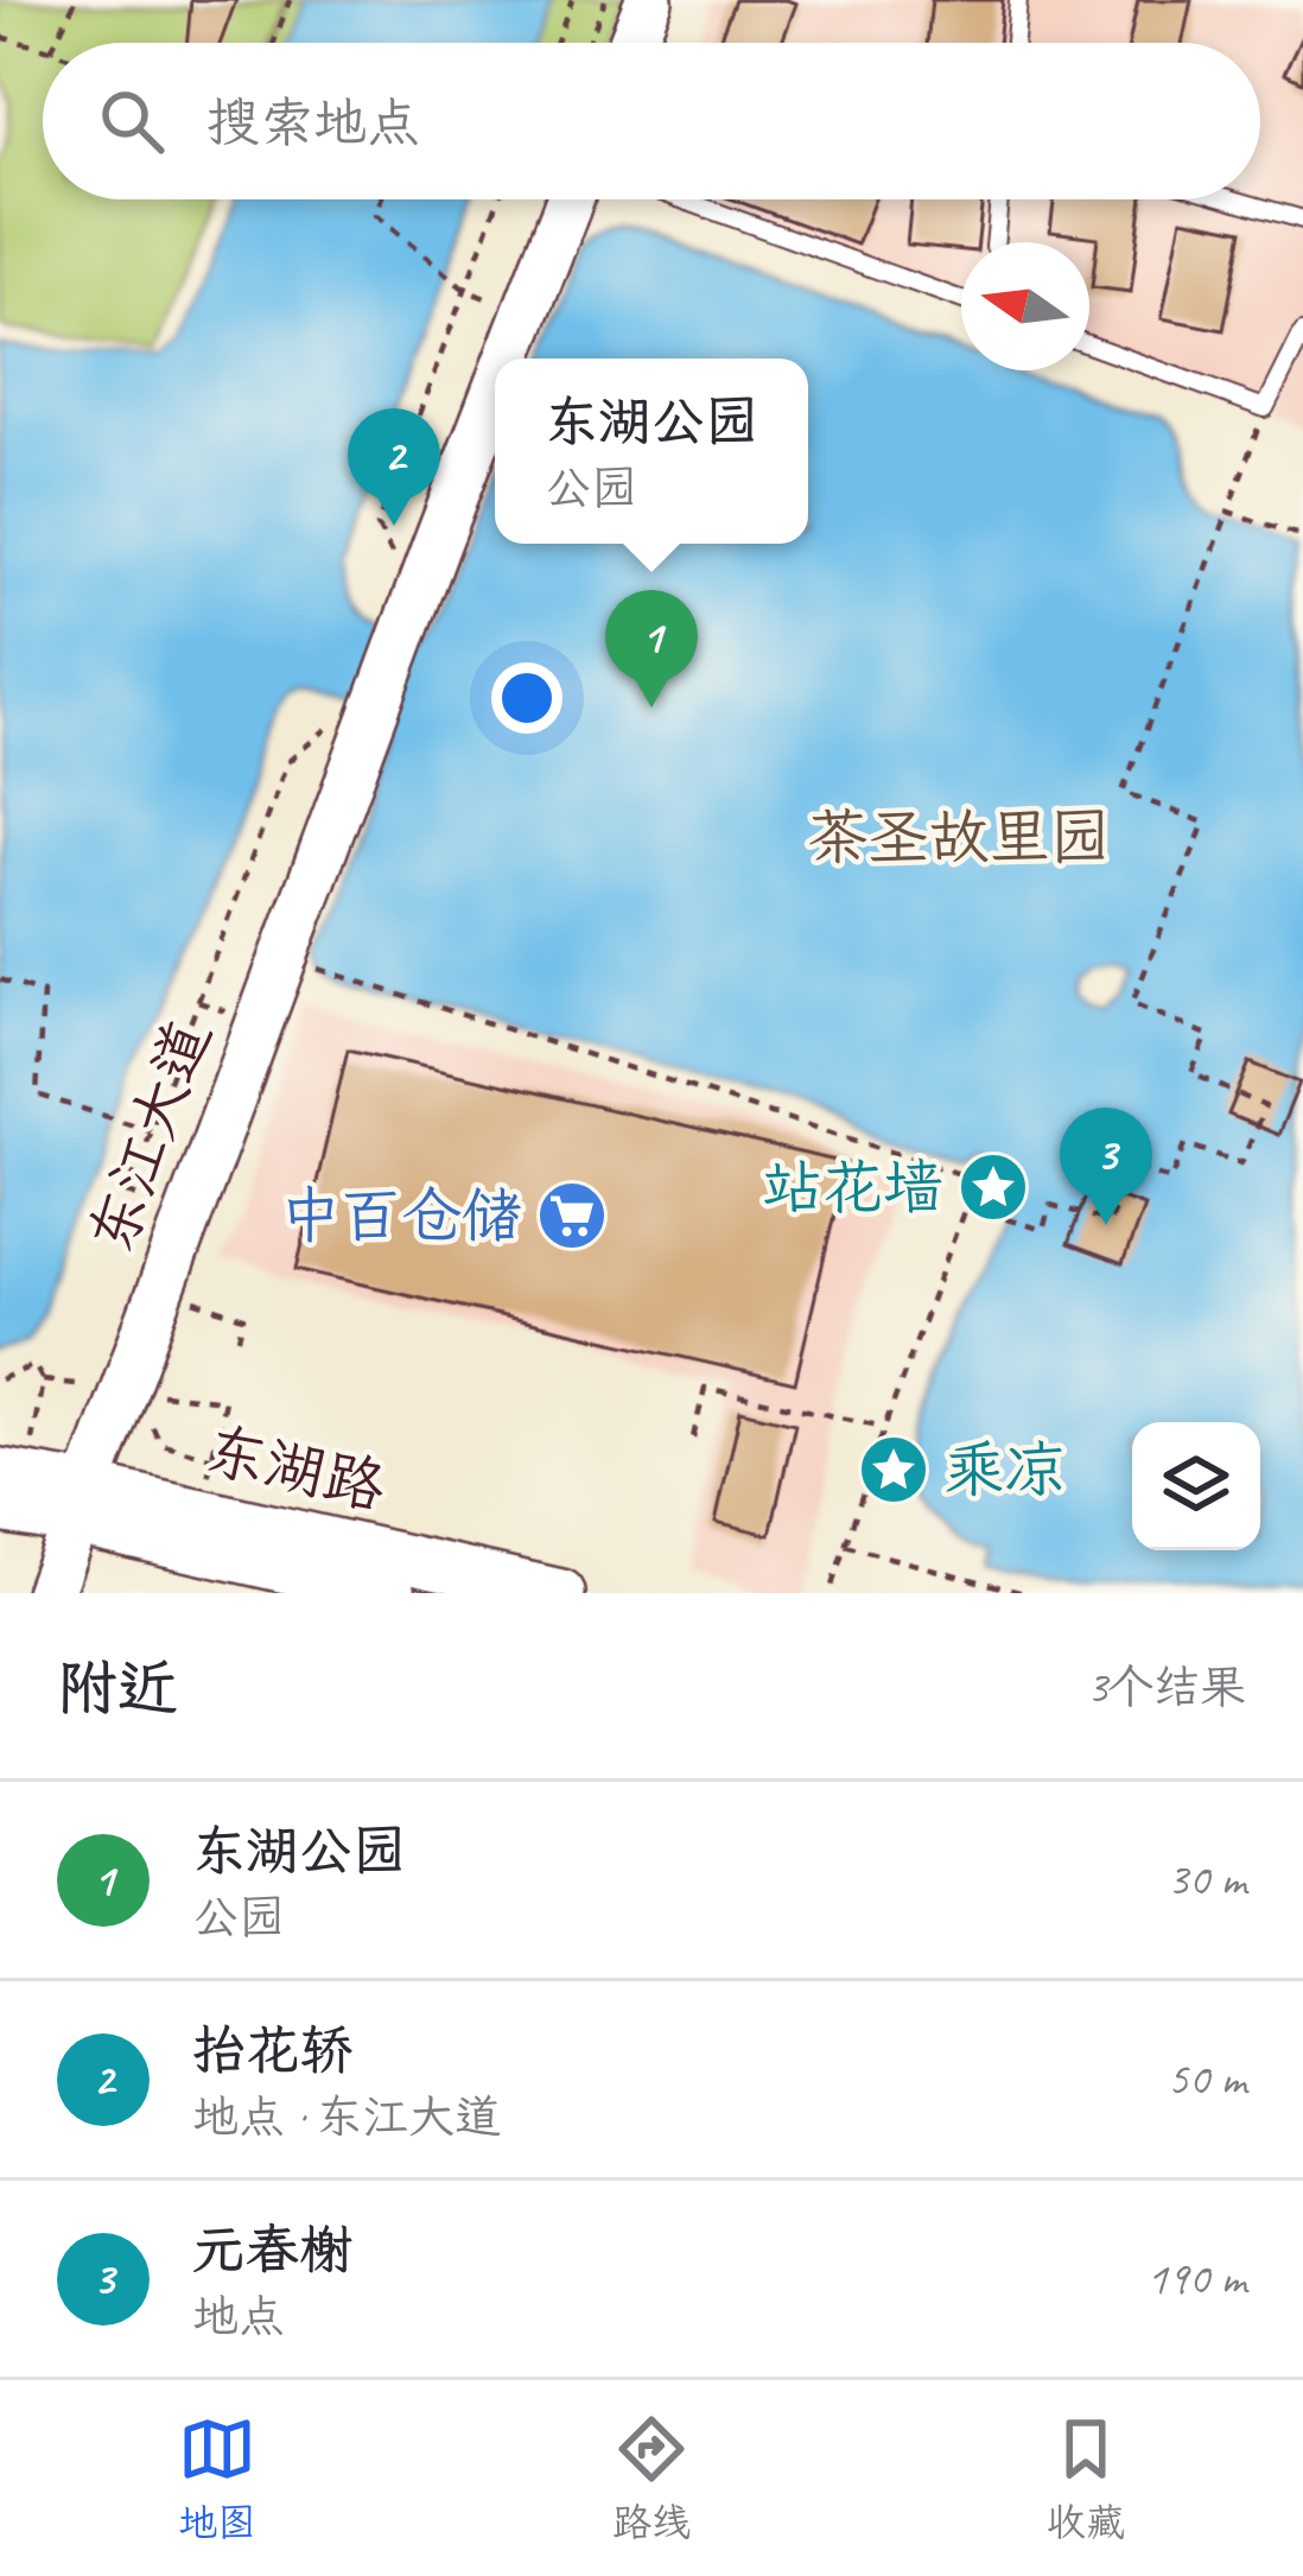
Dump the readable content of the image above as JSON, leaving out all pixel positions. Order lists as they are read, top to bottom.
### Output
{
  "streets": {
    "street": ["东江大道", "东湖路"]
  },
  "crossings": [
    ["东江大道", "东湖路"]
  ],
  "parks": ["茶圣故里园"],
  "places": {
    "place": ["站花墙", "乘凉"],
    "supermarket": ["中百仓储"]
  },
  "north": "left",
  "page": {
    "search": "搜索地点",
    "popup": ["东湖公园", "公园"],
    "pins": ["2", "1", "3"],
    "heading": ["附近", "3个结果"],
    "list": [
      {
        "mark": "1",
        "name": "东湖公园",
        "note": "公园",
        "value": "30 m"
      },
      {
        "mark": "2",
        "name": "抬花轿",
        "note": "地点 · 东江大道",
        "value": "50 m"
      },
      {
        "mark": "3",
        "name": "元春榭",
        "note": "地点",
        "value": "190 m"
      }
    ],
    "nav": ["地图", "路线", "收藏"]
  }
}
